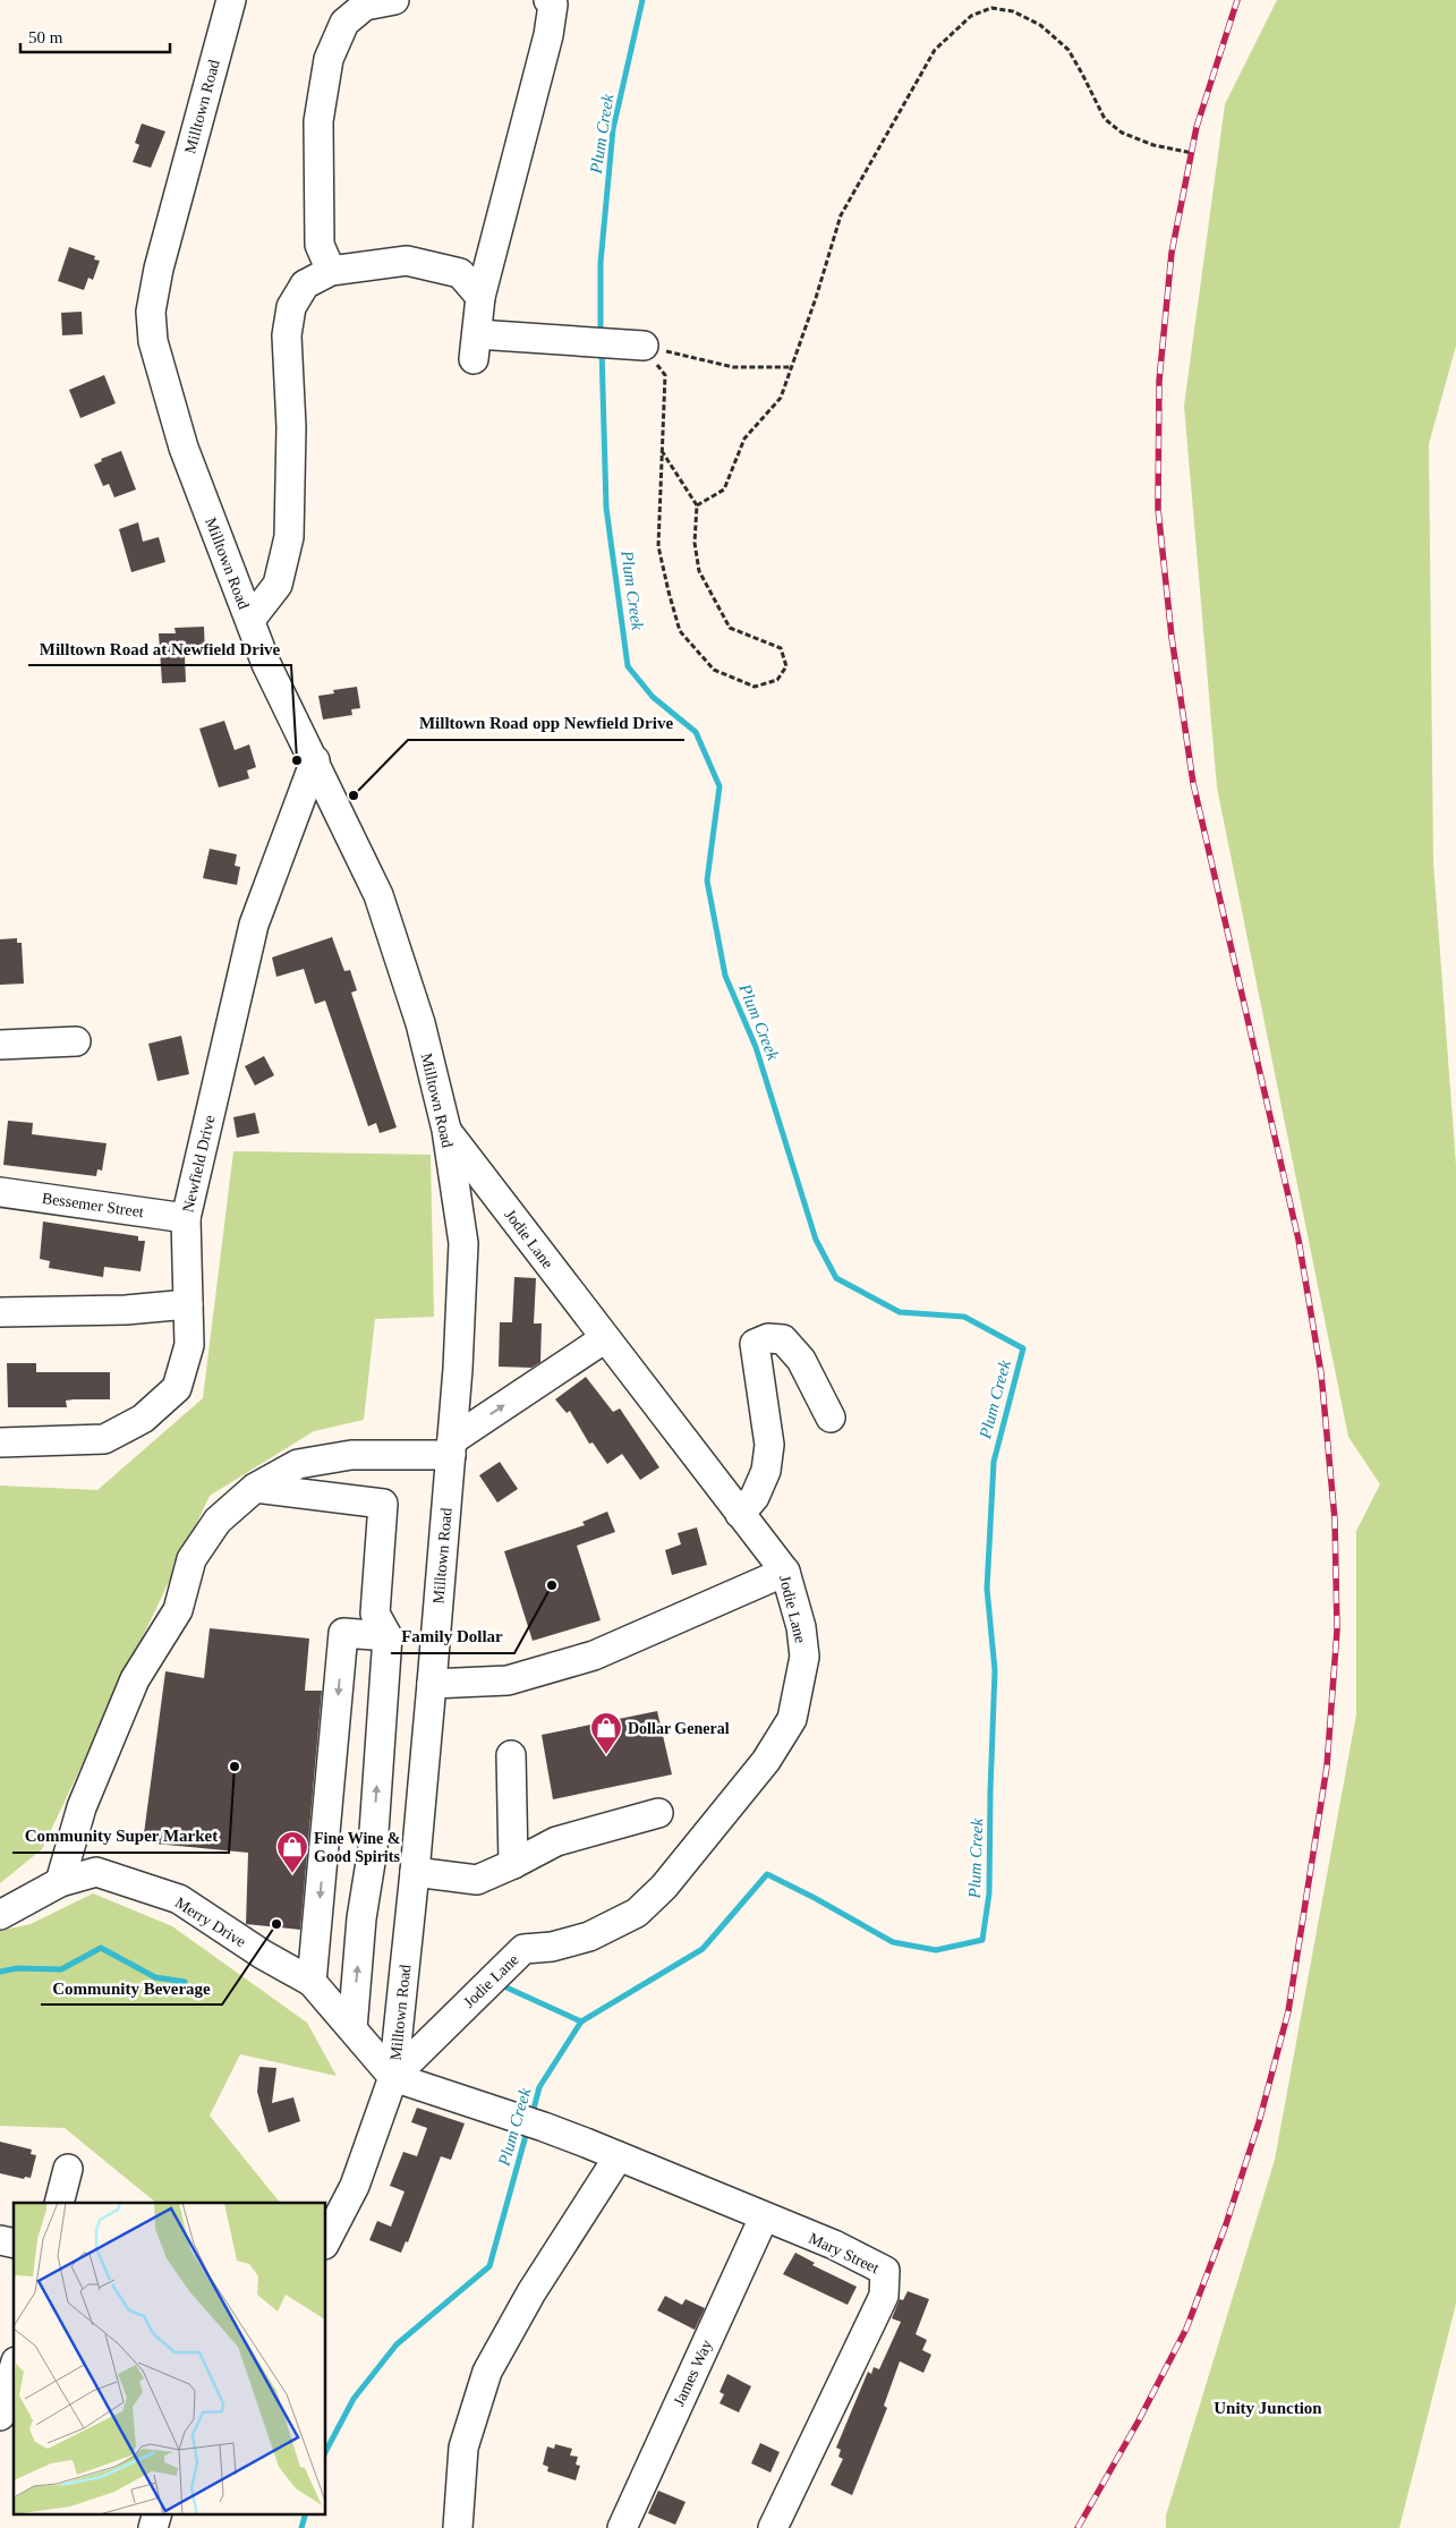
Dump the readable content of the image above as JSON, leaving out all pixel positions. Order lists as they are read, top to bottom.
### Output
{
  "streets": {
    "street": [
      "Milltown Road",
      "Newfield Drive",
      "Bessemer Street",
      "Jodie Lane",
      "Merry Drive",
      "Mary Street",
      "James Way"
    ]
  },
  "crossings": [
    ["Milltown Road", "Newfield Drive"],
    ["Milltown Road", "Jodie Lane"],
    ["Milltown Road", "Merry Drive"],
    ["Milltown Road", "Mary Street"],
    ["Newfield Drive", "Bessemer Street"],
    ["Jodie Lane", "Merry Drive"],
    ["Jodie Lane", "Mary Street"],
    ["Merry Drive", "Mary Street"],
    ["Mary Street", "James Way"]
  ],
  "districts": ["Unity Junction"],
  "water": ["Plum Creek"],
  "places": {
    "other": [
      "Milltown Road at Newfield Drive",
      "Milltown Road opp Newfield Drive",
      "Family Dollar",
      "Community Super Market",
      "Community Beverage"
    ],
    "shop": ["Dollar General", "Fine Wine & Good Spirits"]
  },
  "scale_bar": "50 m"
}
